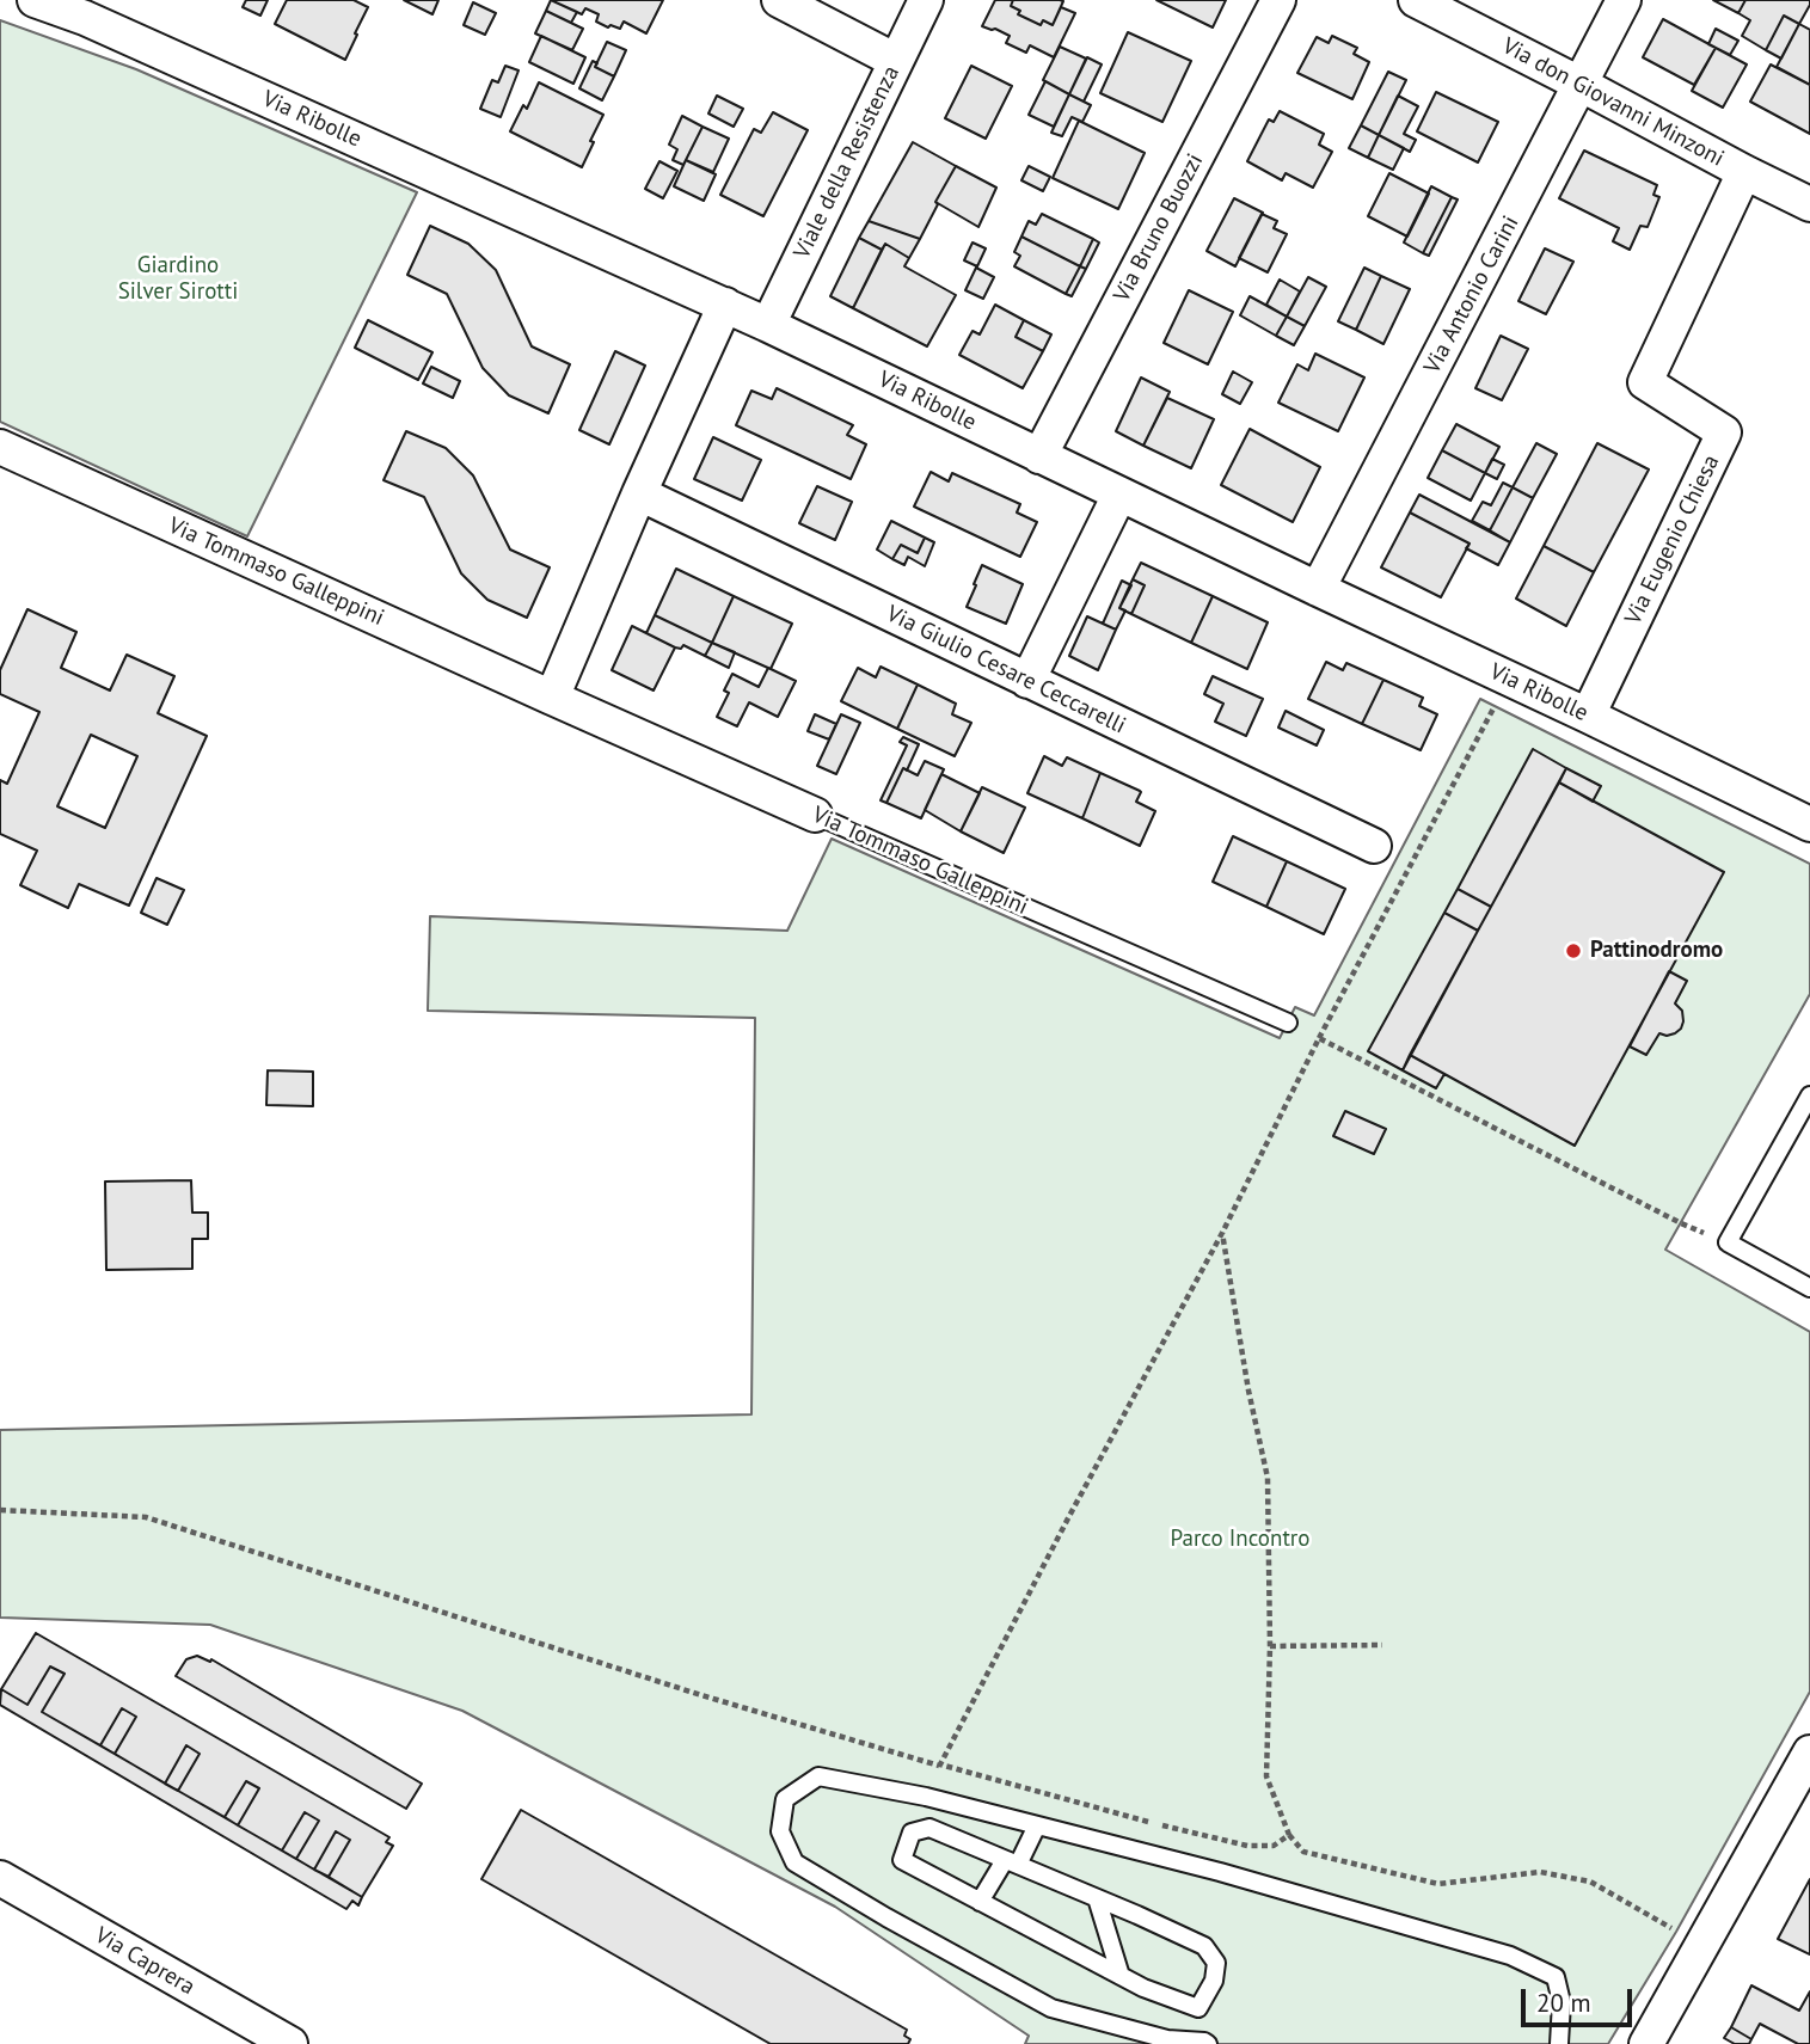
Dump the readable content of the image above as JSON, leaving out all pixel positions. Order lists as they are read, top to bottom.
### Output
{
  "streets": {
    "street": [
      "Via don Giovanni Minzoni",
      "Via Ribolle",
      "Viale della Resistenza",
      "Via Bruno Buozzi",
      "Via Antonio Carini",
      "Via Eugenio Chiesa",
      "Via Tommaso Galleppini",
      "Via Giulio Cesare Ceccarelli",
      "Via Caprera"
    ]
  },
  "crossings": [
    ["Via don Giovanni Minzoni", "Via Antonio Carini"],
    ["Via don Giovanni Minzoni", "Via Eugenio Chiesa"],
    ["Via Ribolle", "Viale della Resistenza"],
    ["Via Ribolle", "Via Bruno Buozzi"],
    ["Via Ribolle", "Via Antonio Carini"],
    ["Via Ribolle", "Via Eugenio Chiesa"]
  ],
  "parks": ["Giardino Silver Sirotti", "Parco Incontro"],
  "places": ["Pattinodromo"],
  "scale_bar": "20 m"
}
